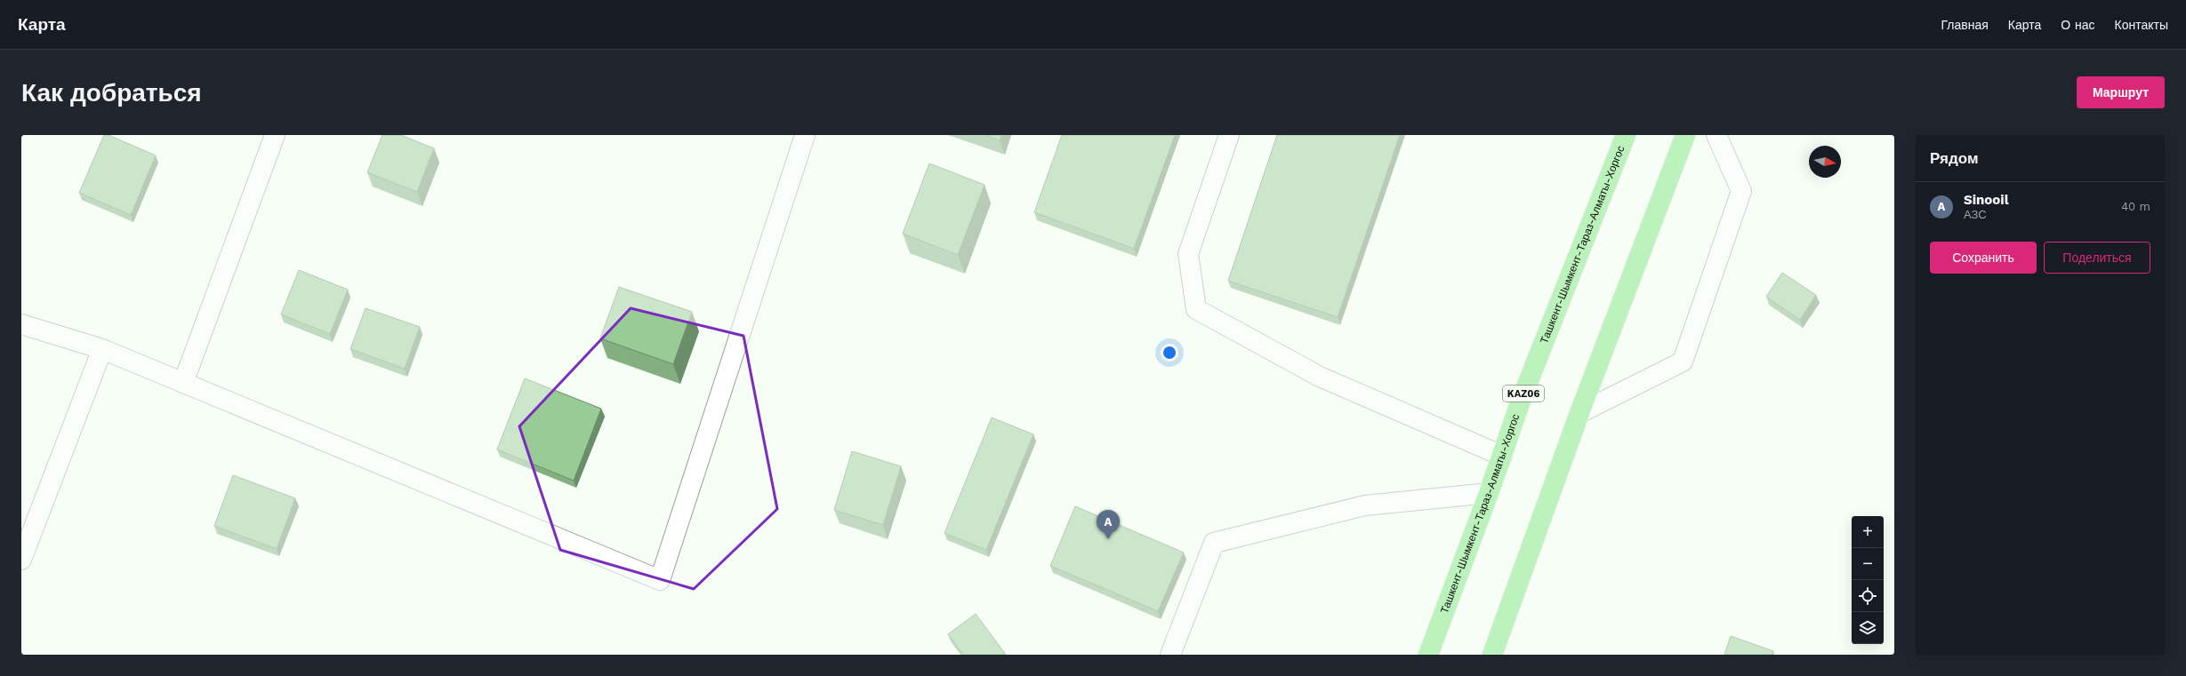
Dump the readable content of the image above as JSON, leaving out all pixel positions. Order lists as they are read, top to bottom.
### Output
{
  "streets": {
    "highway": ["Ташкент-Шымкент-Тараз-Алматы-Хоргос", "KАZ06"]
  },
  "north": "right",
  "page": {
    "header": "Карта",
    "nav": [
      "Главная",
      "Карта",
      "О нас",
      "Контакты"
    ],
    "buttons": [
      "Маршрут",
      ["Сохранить", "Поделиться"]
    ],
    "title": "Как добраться",
    "heading": "Рядом",
    "list": [
      {
        "mark": "A",
        "name": "Sinooil",
        "note": "АЗС",
        "value": "40 m"
      }
    ],
    "pins": "A",
    "map_buttons": ["+", "−"]
  }
}
